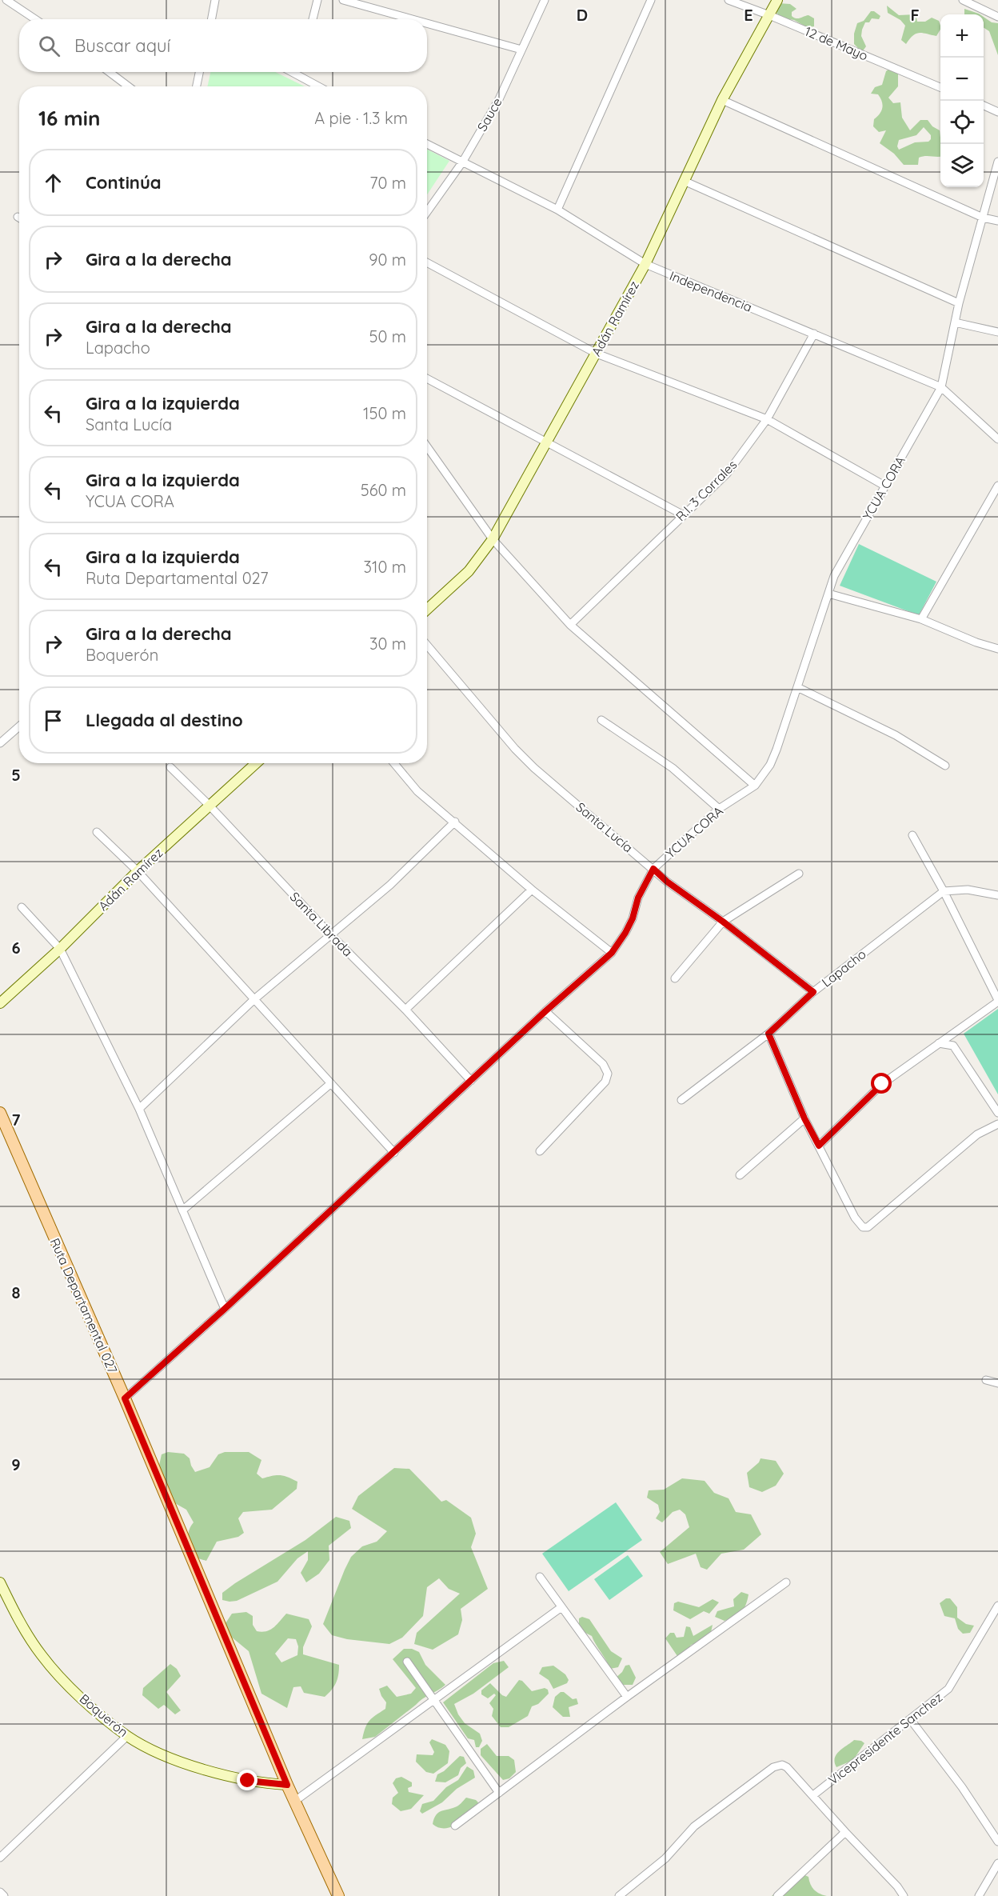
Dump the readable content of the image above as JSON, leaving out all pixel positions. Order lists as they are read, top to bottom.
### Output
{
  "streets": {
    "main road": ["Ruta Departamental 027"],
    "street": [
      "12 de Mayo",
      "Sauce",
      "Independencia",
      "Adán Ramírez",
      "YCUA CORA",
      "R.I. 3 Corrales",
      "Santa Lucía",
      "Santa Librada",
      "Lapacho",
      "Boquerón",
      "Vicepresidente Sanchez"
    ]
  },
  "crossings": [
    ["12 de Mayo", "Adán Ramírez"],
    ["Sauce", "Independencia"],
    ["Independencia", "Adán Ramírez"],
    ["Independencia", "YCUA CORA"],
    ["Independencia", "R.I. 3 Corrales"],
    ["Adán Ramírez", "Santa Librada"],
    ["YCUA CORA", "Santa Lucía"],
    ["YCUA CORA", "Santa Librada"],
    ["YCUA CORA", "Ruta Departamental 027"],
    ["Santa Lucía", "Lapacho"],
    ["Ruta Departamental 027", "Boquerón"]
  ],
  "page": {
    "map_buttons": ["+", "−"],
    "search": "Buscar aquí",
    "heading": ["16 min", "A pie · 1.3 km"],
    "list": [
      ["Continúa", "70 m"],
      ["Gira a la derecha", "90 m"],
      ["Gira a la derecha", "Lapacho", "50 m"],
      ["Gira a la izquierda", "Santa Lucía", "150 m"],
      ["Gira a la izquierda", "YCUA CORA", "560 m"],
      ["Gira a la izquierda", "Ruta Departamental 027", "310 m"],
      ["Gira a la derecha", "Boquerón", "30 m"],
      "Llegada al destino"
    ]
  },
  "grid": {
    "columns": ["D", "E", "F"],
    "rows": [
      "5",
      "6",
      "7",
      "8",
      "9"
    ]
  }
}
